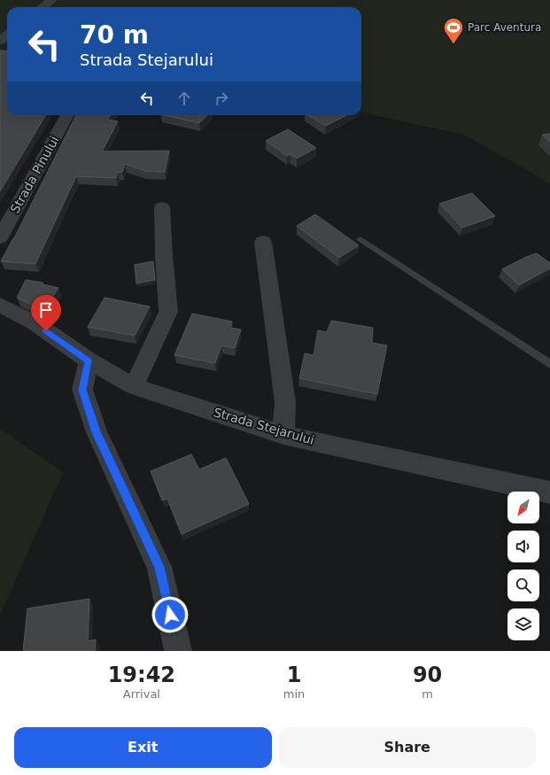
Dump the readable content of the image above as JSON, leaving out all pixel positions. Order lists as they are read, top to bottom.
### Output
{
  "streets": {
    "street": ["Strada Pinului", "Strada Stejarului"]
  },
  "places": {
    "sports": ["Parc Aventura"]
  },
  "north": "bottom left",
  "page": {
    "turn": ["70 m", "Strada Stejarului"],
    "eta": [
      "19:42",
      "Arrival",
      "1",
      "min",
      "90",
      "m"
    ],
    "buttons": ["Exit", "Share"]
  }
}
